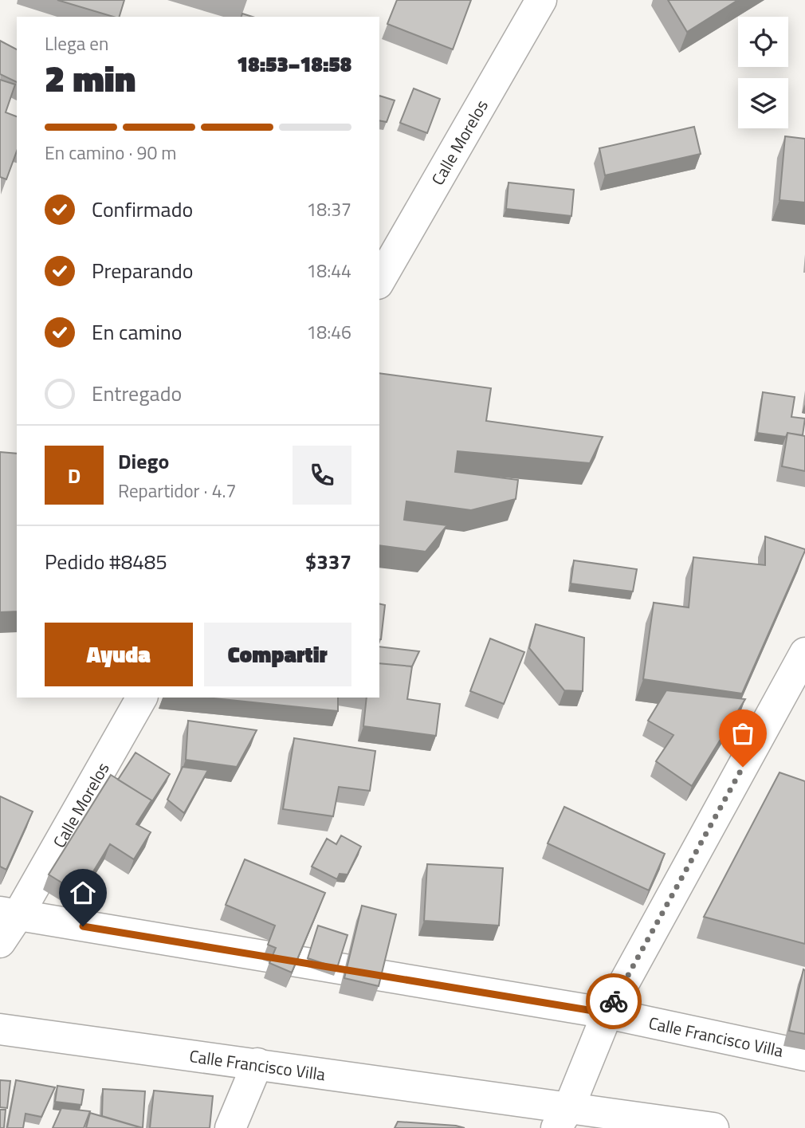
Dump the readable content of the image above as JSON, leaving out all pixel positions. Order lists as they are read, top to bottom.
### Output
{
  "streets": {
    "street": ["Calle Morelos", "Calle Francisco Villa"]
  },
  "crossings": [
    ["Calle Morelos", "Calle Francisco Villa"]
  ],
  "page": {
    "heading": ["2 min", "Llega en", "18:53–18:58"],
    "panel": [
      "Diego",
      "Repartidor · 4.7",
      "Pedido #8485",
      "$337"
    ],
    "bar": "En camino · 90 m",
    "list": [
      ["Confirmado", "18:37"],
      ["Preparando", "18:44"],
      ["En camino", "18:46"],
      "Entregado"
    ],
    "round": "D",
    "buttons": ["Ayuda", "Compartir"]
  }
}
